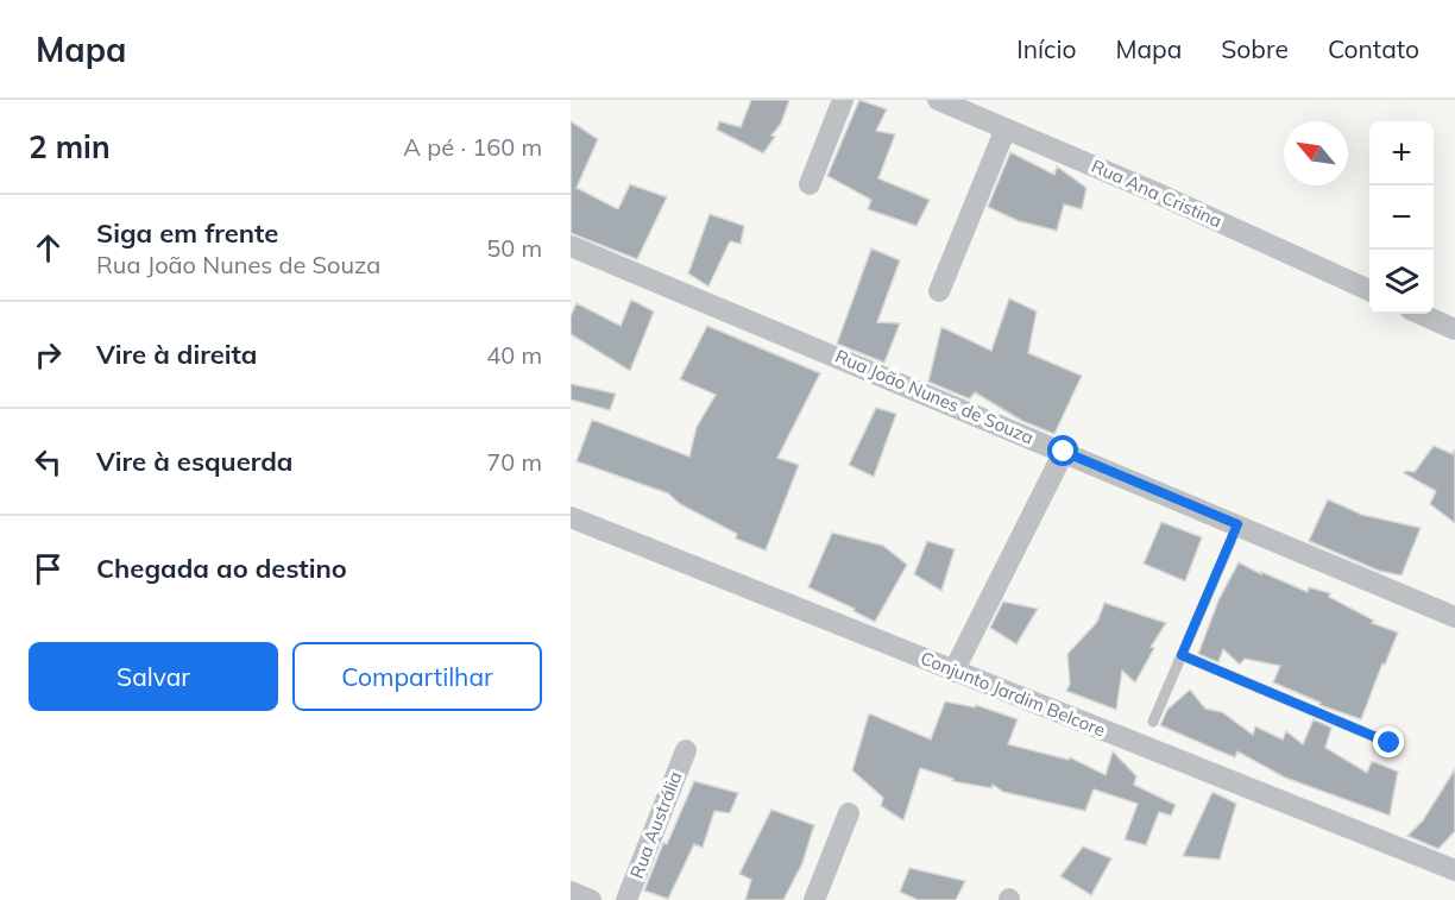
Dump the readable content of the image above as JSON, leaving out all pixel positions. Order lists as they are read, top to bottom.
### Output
{
  "streets": {
    "street": [
      "Rua Ana Cristina",
      "Rua João Nunes de Souza",
      "Conjunto Jardim Belcore",
      "Rua Austrália"
    ]
  },
  "north": "top left",
  "page": {
    "header": "Mapa",
    "nav": [
      "Início",
      "Mapa",
      "Sobre",
      "Contato"
    ],
    "heading": ["2 min", "A pé · 160 m"],
    "map_buttons": ["+", "−"],
    "list": [
      ["Siga em frente", "Rua João Nunes de Souza", "50 m"],
      ["Vire à direita", "40 m"],
      ["Vire à esquerda", "70 m"],
      "Chegada ao destino"
    ],
    "buttons": ["Salvar", "Compartilhar"]
  }
}
